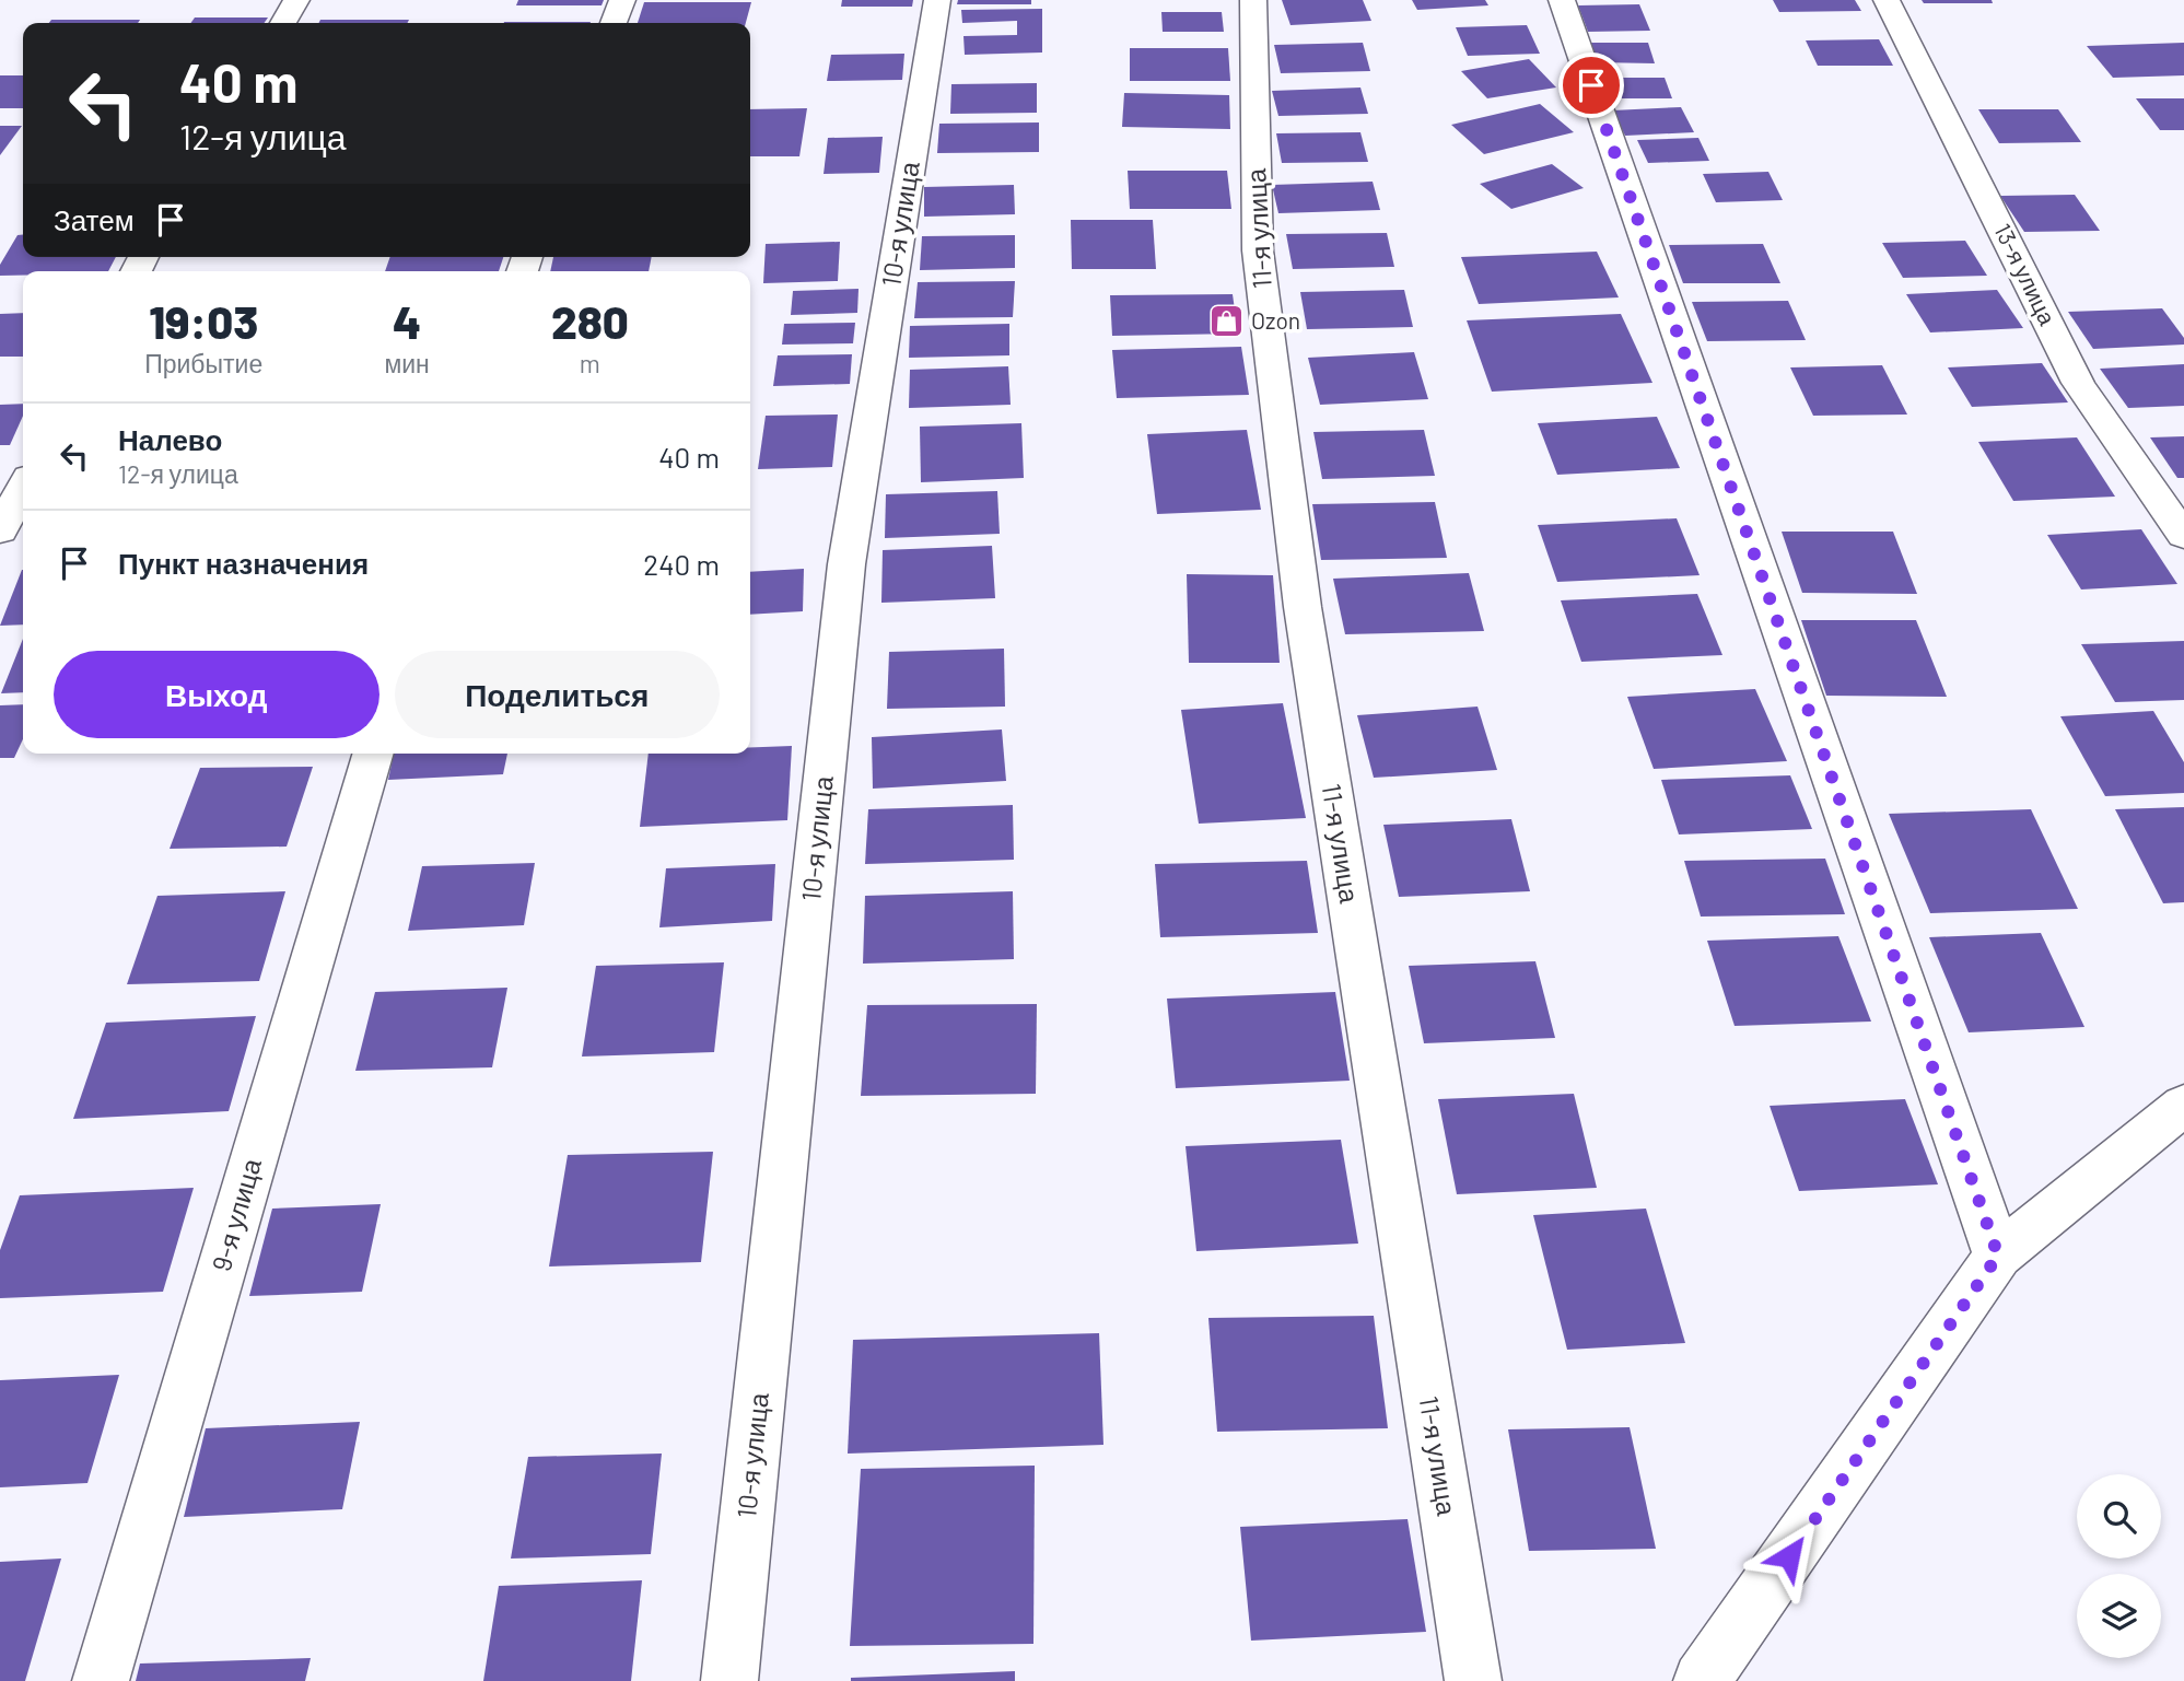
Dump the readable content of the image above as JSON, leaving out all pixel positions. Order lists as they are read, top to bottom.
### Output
{
  "streets": {
    "street": [
      "10-я улица",
      "11-я улица",
      "13-я улица",
      "9-я улица"
    ]
  },
  "places": {
    "shop": ["Ozon"]
  },
  "page": {
    "turn": ["40 m", "12-я улица"],
    "then": "Затем",
    "eta": [
      "19:03",
      "Прибытие",
      "4",
      "мин",
      "280",
      "m"
    ],
    "list": [
      {
        "name": "Налево",
        "note": "12-я улица",
        "value": "40 m"
      },
      {
        "name": "Пункт назначения",
        "value": "240 m"
      }
    ],
    "buttons": ["Выход", "Поделиться"]
  }
}
